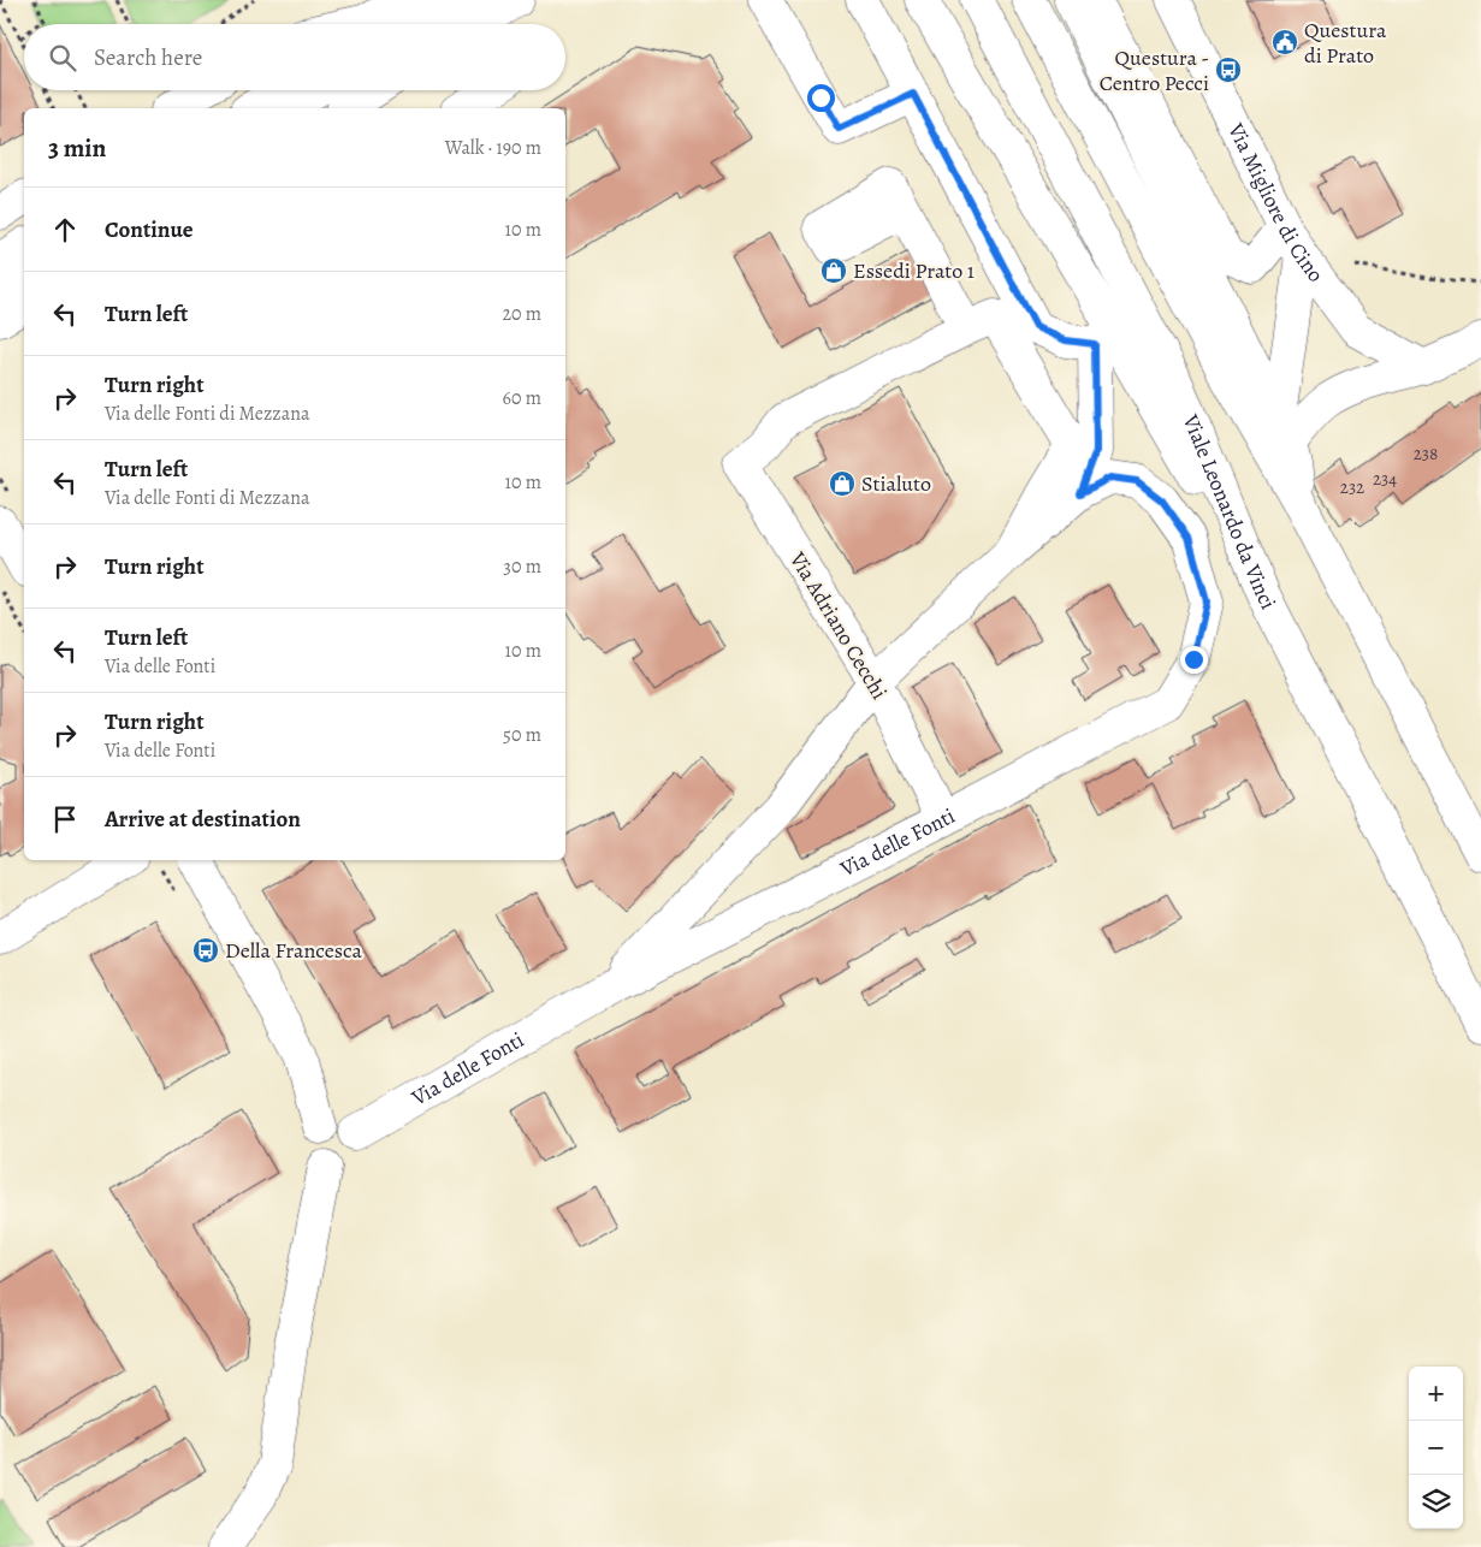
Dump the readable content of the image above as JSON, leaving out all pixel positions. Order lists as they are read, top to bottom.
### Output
{
  "streets": {
    "main road": [
      "Via Migliore di Cino",
      "Viale Leonardo da Vinci",
      "Via Adriano Cecchi",
      "Via delle Fonti"
    ]
  },
  "crossings": [
    ["Via Adriano Cecchi", "Via delle Fonti"]
  ],
  "places": {
    "public building": ["Questura di Prato"],
    "bus stop": ["Questura - Centro Pecci", "Della Francesca"],
    "shop": ["Essedi Prato 1", "Stialuto"]
  },
  "house_numbers": ["238", "234", "232"],
  "page": {
    "search": "Search here",
    "heading": ["3 min", "Walk · 190 m"],
    "list": [
      ["Continue", "10 m"],
      ["Turn left", "20 m"],
      ["Turn right", "Via delle Fonti di Mezzana", "60 m"],
      ["Turn left", "Via delle Fonti di Mezzana", "10 m"],
      ["Turn right", "30 m"],
      ["Turn left", "Via delle Fonti", "10 m"],
      ["Turn right", "Via delle Fonti", "50 m"],
      "Arrive at destination"
    ],
    "map_buttons": ["+", "−"]
  }
}
